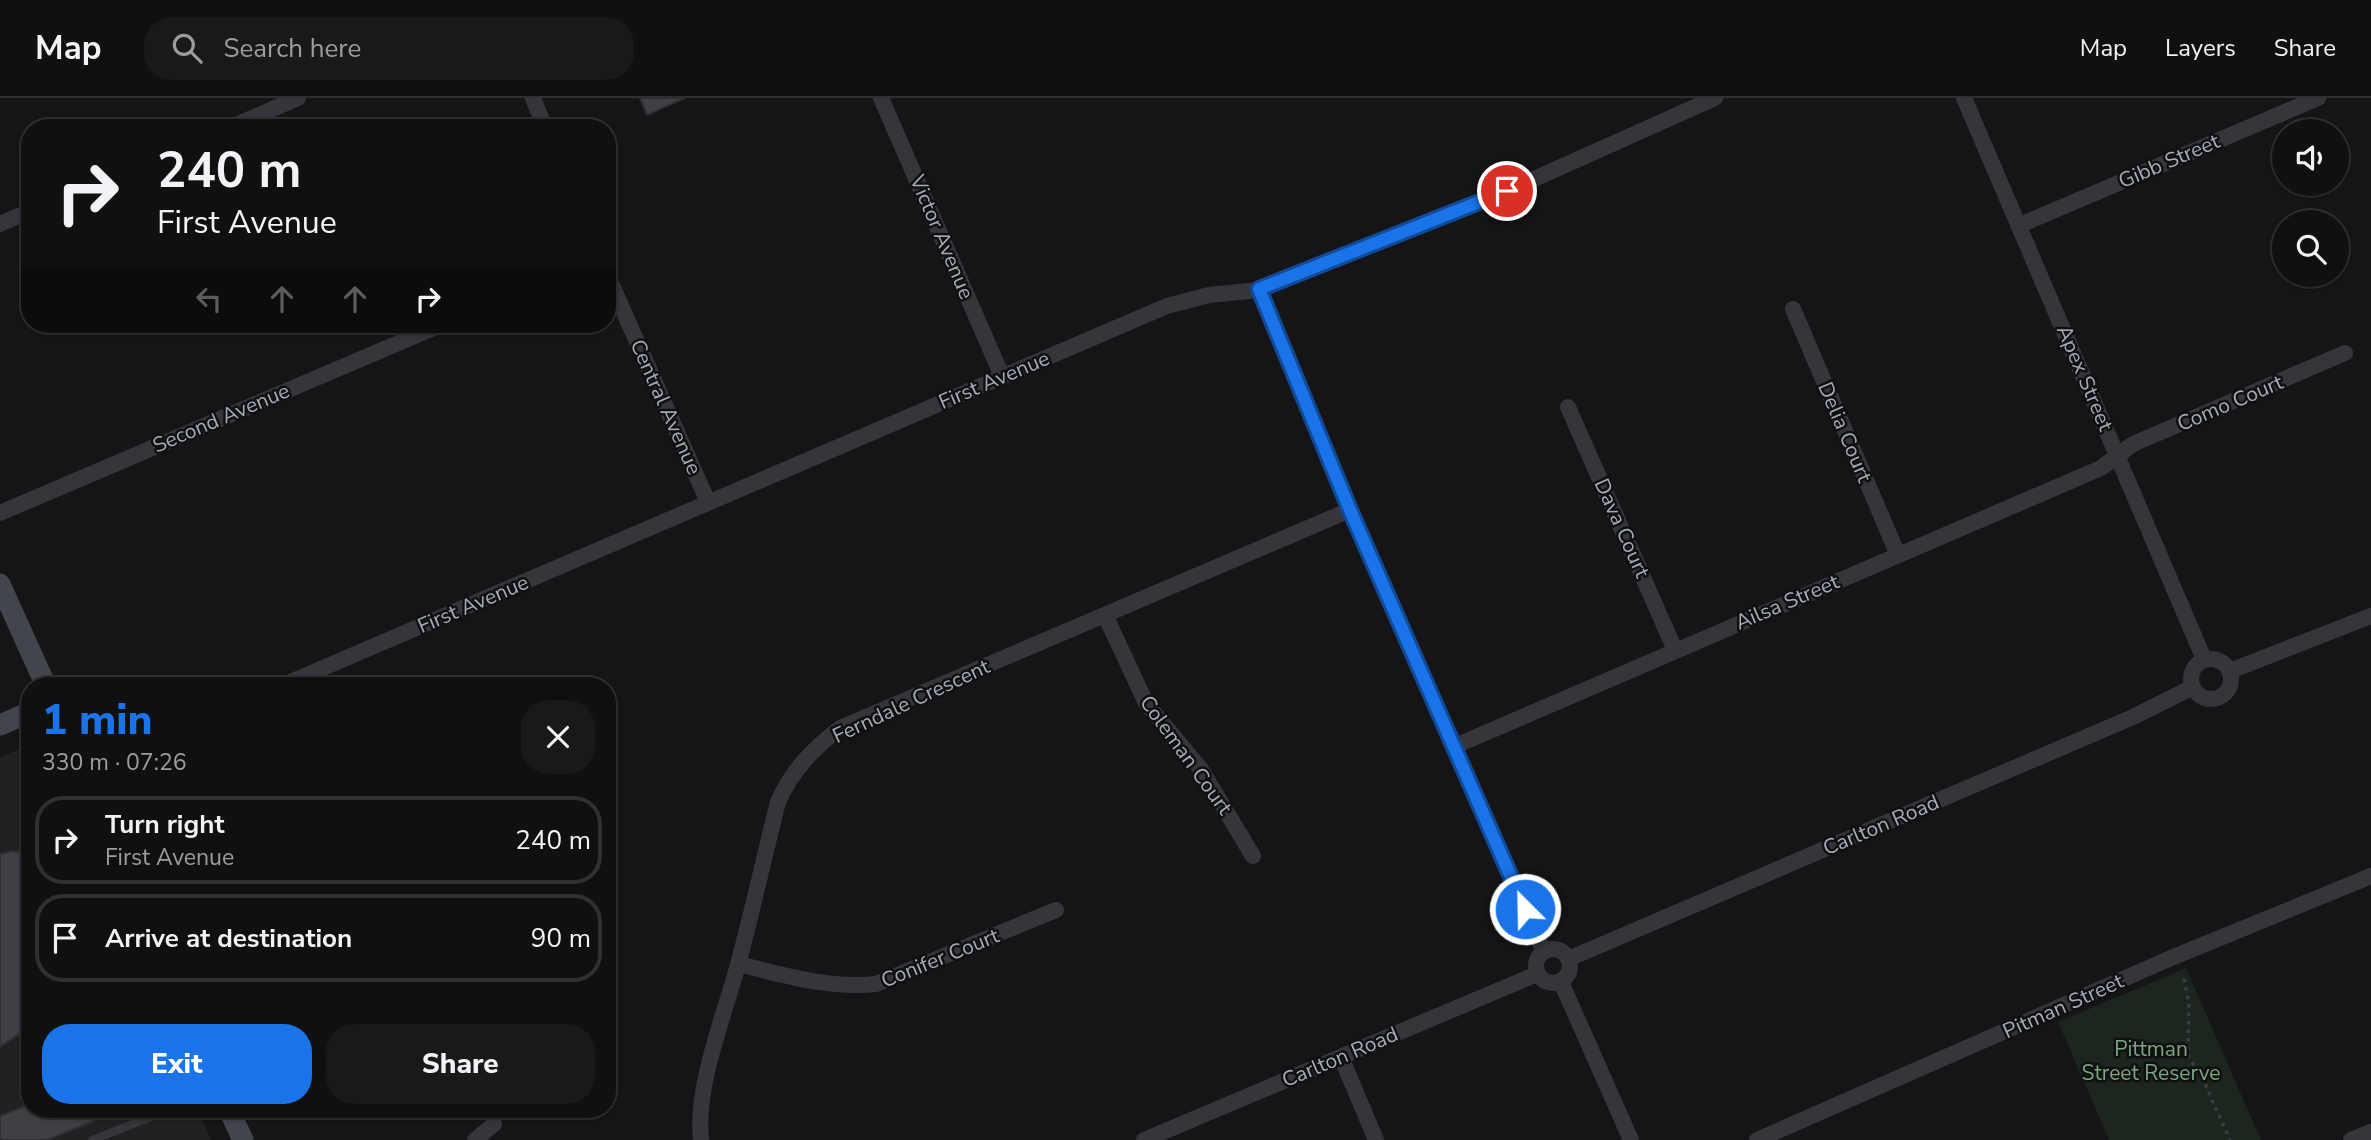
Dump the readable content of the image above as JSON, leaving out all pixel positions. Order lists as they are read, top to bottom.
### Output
{
  "streets": {
    "street": [
      "Gibb Street",
      "Victor Avenue",
      "Apex Street",
      "First Avenue",
      "Como Court",
      "Central Avenue",
      "Second Avenue",
      "Delia Court",
      "Dava Court",
      "Ailsa Street",
      "Ferndale Crescent",
      "Coleman Court",
      "Carlton Road",
      "Conifer Court",
      "Pitman Street"
    ]
  },
  "crossings": [
    ["Gibb Street", "Apex Street"],
    ["Victor Avenue", "First Avenue"],
    ["Apex Street", "Como Court"],
    ["Apex Street", "Ailsa Street"],
    ["Apex Street", "Carlton Road"],
    ["First Avenue", "Central Avenue"],
    ["Como Court", "Ailsa Street"],
    ["Delia Court", "Ailsa Street"],
    ["Dava Court", "Ailsa Street"],
    ["Ferndale Crescent", "Coleman Court"],
    ["Ferndale Crescent", "Conifer Court"]
  ],
  "parks": ["Pittman Street Reserve"],
  "page": {
    "header": "Map",
    "search": "Search here",
    "nav": ["Map", "Layers", "Share"],
    "turn": ["240 m", "First Avenue"],
    "heading": ["1 min", "330 m · 07:26"],
    "list": [
      {
        "name": "Turn right",
        "note": "First Avenue",
        "value": "240 m"
      },
      {
        "name": "Arrive at destination",
        "value": "90 m"
      }
    ],
    "buttons": ["Exit", "Share"]
  }
}
